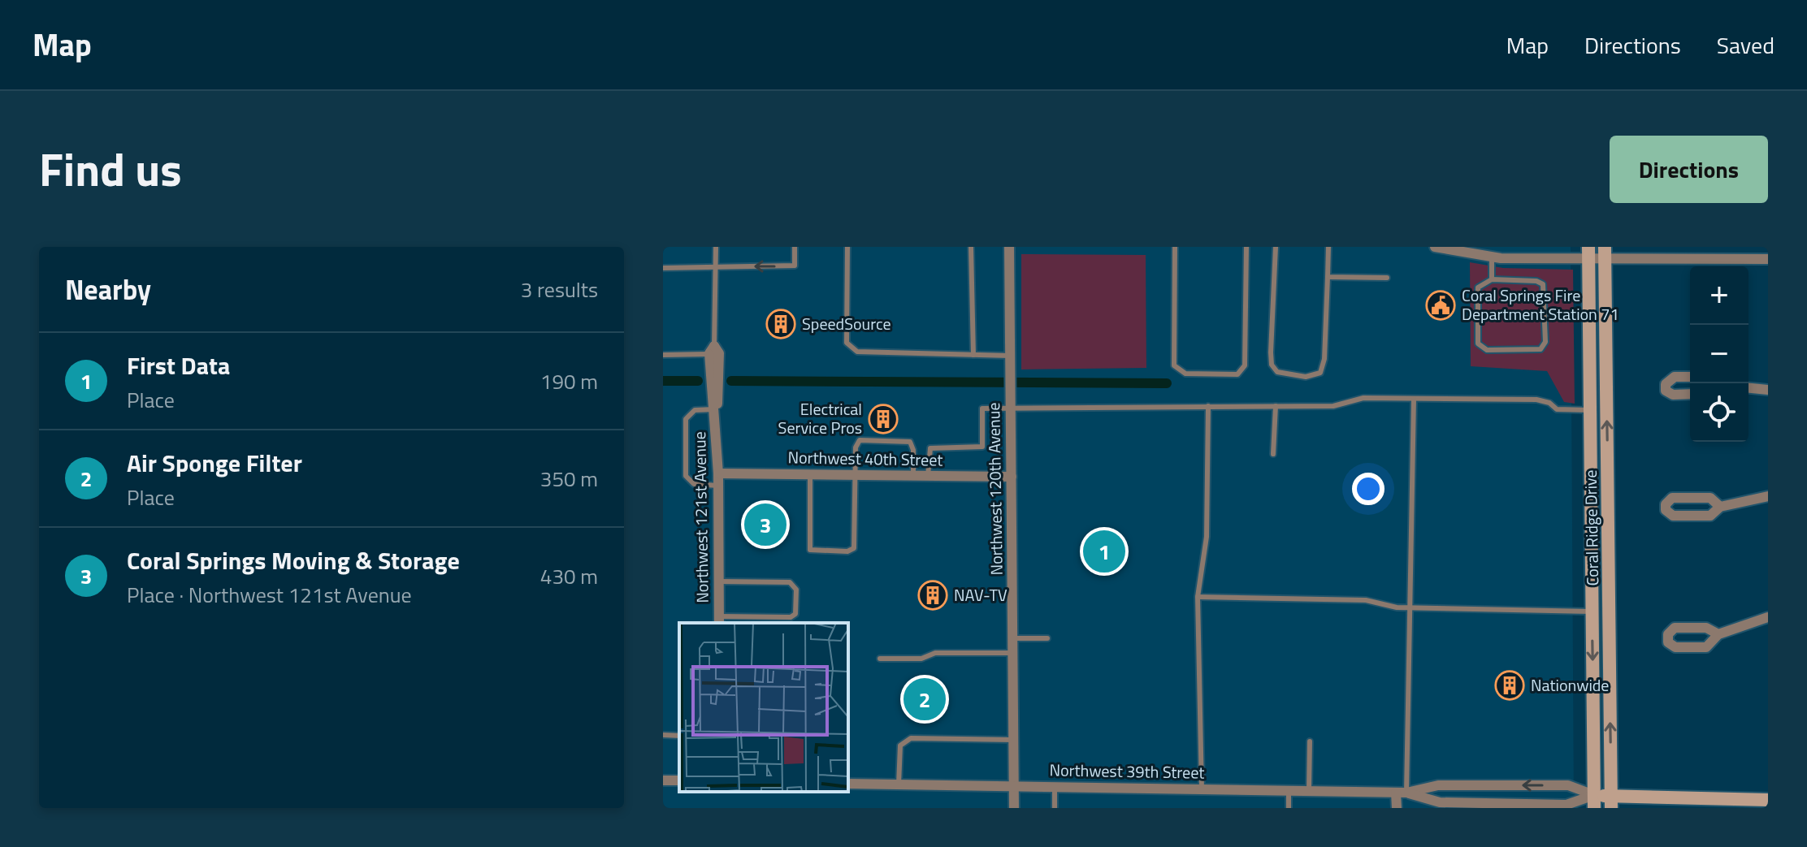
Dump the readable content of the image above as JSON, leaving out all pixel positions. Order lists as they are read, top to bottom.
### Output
{
  "streets": {
    "main road": ["Coral Ridge Drive", "Northwest 39th Street"],
    "street": ["Northwest 40th Street", "Northwest 120th Avenue", "Northwest 121st Avenue"]
  },
  "crossings": [
    ["Northwest 40th Street", "Northwest 120th Avenue"],
    ["Northwest 40th Street", "Northwest 121st Avenue"],
    ["Northwest 120th Avenue", "Northwest 39th Street"],
    ["Coral Ridge Drive", "Northwest 39th Street"]
  ],
  "places": {
    "public building": ["Coral Springs Fire Department Station 71"],
    "building": [
      "SpeedSource",
      "Electrical Service Pros",
      "NAV-TV",
      "Nationwide"
    ]
  },
  "page": {
    "header": "Map",
    "nav": ["Map", "Directions", "Saved"],
    "title": "Find us",
    "buttons": "Directions",
    "heading": ["Nearby", "3 results"],
    "map_buttons": ["+", "−"],
    "list": [
      {
        "mark": "1",
        "name": "First Data",
        "note": "Place",
        "value": "190 m"
      },
      {
        "mark": "2",
        "name": "Air Sponge Filter",
        "note": "Place",
        "value": "350 m"
      },
      {
        "mark": "3",
        "name": "Coral Springs Moving & Storage",
        "note": "Place · Northwest 121st Avenue",
        "value": "430 m"
      }
    ],
    "pins": ["3", "1", "2"]
  }
}
